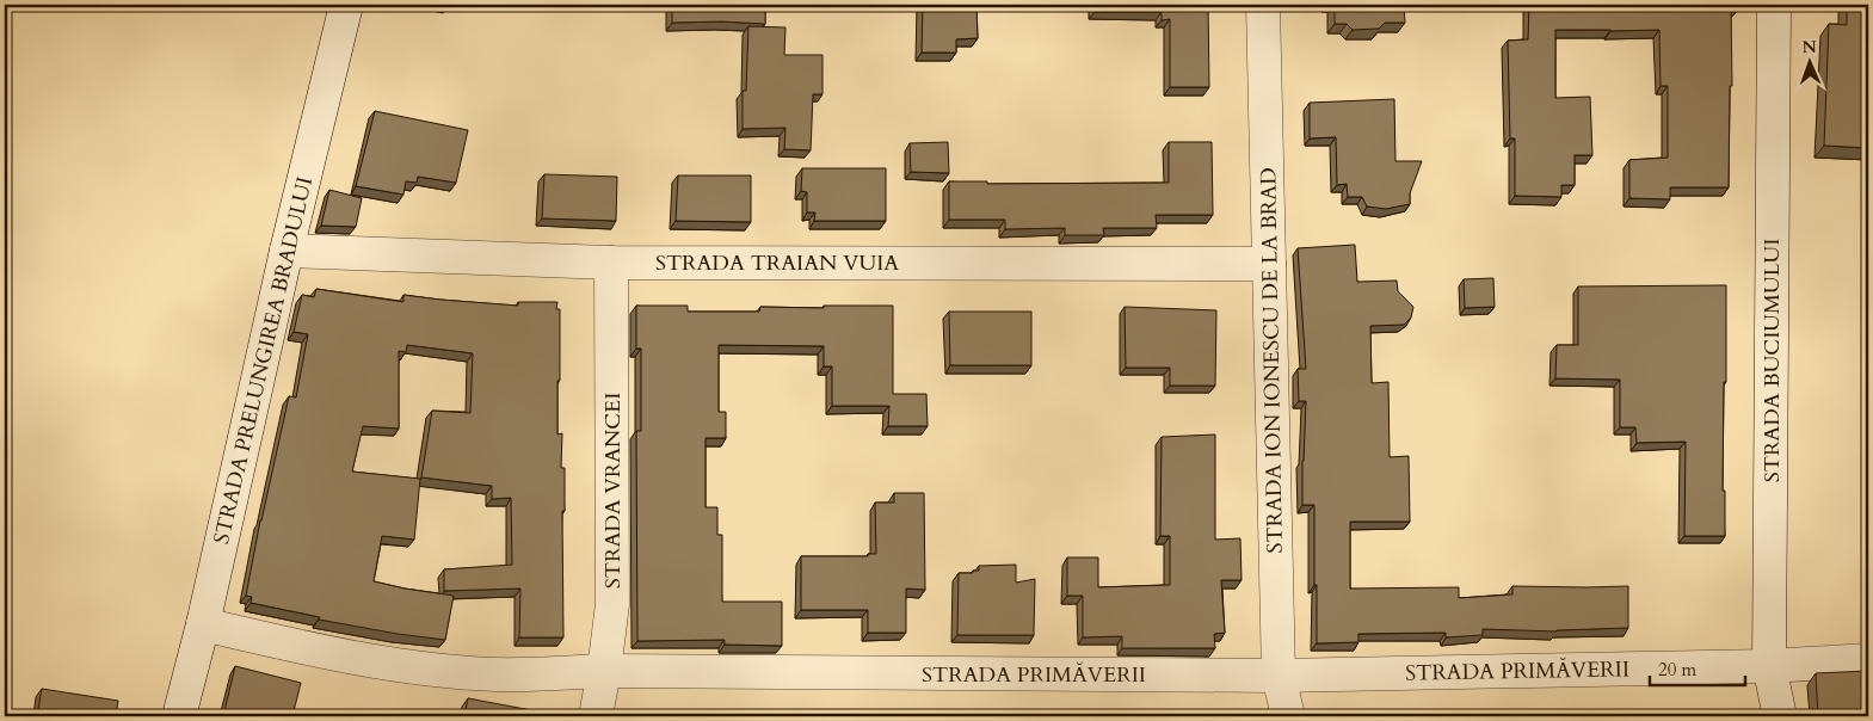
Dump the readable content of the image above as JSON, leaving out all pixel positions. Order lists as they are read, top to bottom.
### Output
{
  "streets": {
    "street": [
      "STRADA TRAIAN VUIA",
      "STRADA PRELUNGIREA BRADULUI",
      "STRADA ION IONESCU DE LA BRAD",
      "STRADA BUCIUMULUI",
      "STRADA VRANCEI",
      "STRADA PRIMĂVERII"
    ]
  },
  "crossings": [
    ["STRADA TRAIAN VUIA", "STRADA PRELUNGIREA BRADULUI"],
    ["STRADA TRAIAN VUIA", "STRADA ION IONESCU DE LA BRAD"],
    ["STRADA TRAIAN VUIA", "STRADA VRANCEI"],
    ["STRADA PRELUNGIREA BRADULUI", "STRADA PRIMĂVERII"],
    ["STRADA ION IONESCU DE LA BRAD", "STRADA PRIMĂVERII"],
    ["STRADA BUCIUMULUI", "STRADA PRIMĂVERII"],
    ["STRADA VRANCEI", "STRADA PRIMĂVERII"]
  ],
  "scale_bar": "20 m",
  "north": "top"
}
